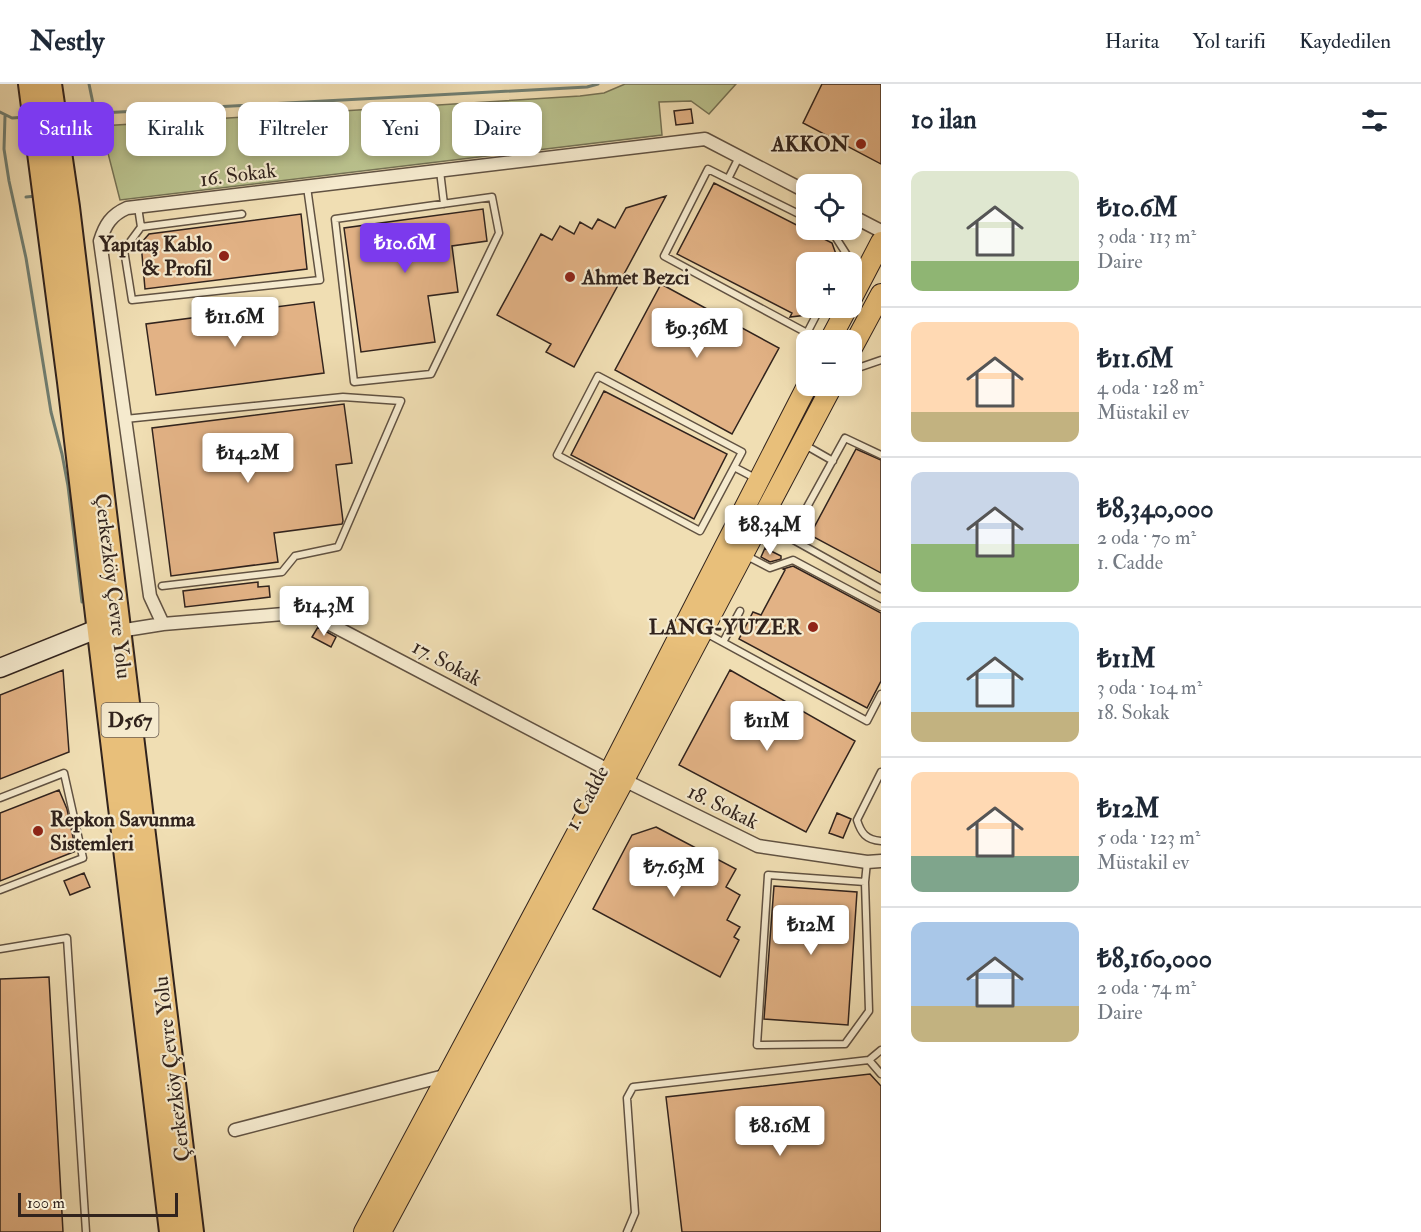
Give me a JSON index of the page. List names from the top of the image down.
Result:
{
  "streets": {
    "highway": ["Çerkezköy Çevre Yolu", "D567"],
    "main road": ["1. Cadde"],
    "street": ["16. Sokak", "17. Sokak", "18. Sokak"]
  },
  "crossings": [
    ["16. Sokak", "17. Sokak"],
    ["Çerkezköy Çevre Yolu", "17. Sokak"],
    ["Çerkezköy Çevre Yolu", "D567"],
    ["17. Sokak", "D567"],
    ["17. Sokak", "1. Cadde"],
    ["17. Sokak", "18. Sokak"],
    ["1. Cadde", "18. Sokak"]
  ],
  "places": [
    "AKKON",
    "Yapıtaş Kablo & Profil",
    "Ahmet Bezci",
    "LANG-YUZER",
    "Repkon Savunma Sistemleri"
  ],
  "scale_bar": "100 m",
  "page": {
    "header": "Nestly",
    "nav": ["Harita", "Yol tarifi", "Kaydedilen"],
    "heading": "10 ilan",
    "chip": [
      "Satılık",
      "Kiralık",
      "Filtreler",
      "Yeni",
      "Daire"
    ],
    "list": [
      {
        "name": "₺10.6M",
        "note": "3 oda · 113 m² · Daire"
      },
      {
        "name": "₺11.6M",
        "note": "4 oda · 128 m² · Müstakil ev"
      },
      {
        "name": "₺8,340,000",
        "note": "2 oda · 70 m² · 1. Cadde"
      },
      {
        "name": "₺11M",
        "note": "3 oda · 104 m² · 18. Sokak"
      },
      {
        "name": "₺12M",
        "note": "5 oda · 123 m² · Müstakil ev"
      },
      {
        "name": "₺8,160,000",
        "note": "2 oda · 74 m² · Daire"
      }
    ],
    "map_buttons": ["+", "−"],
    "price": [
      "₺10.6M",
      "₺11.6M",
      "₺9.36M",
      "₺14.2M",
      "₺8.34M",
      "₺14.3M",
      "₺11M",
      "₺7.63M",
      "₺12M",
      "₺8.16M"
    ],
    "scale": "100 m"
  }
}
